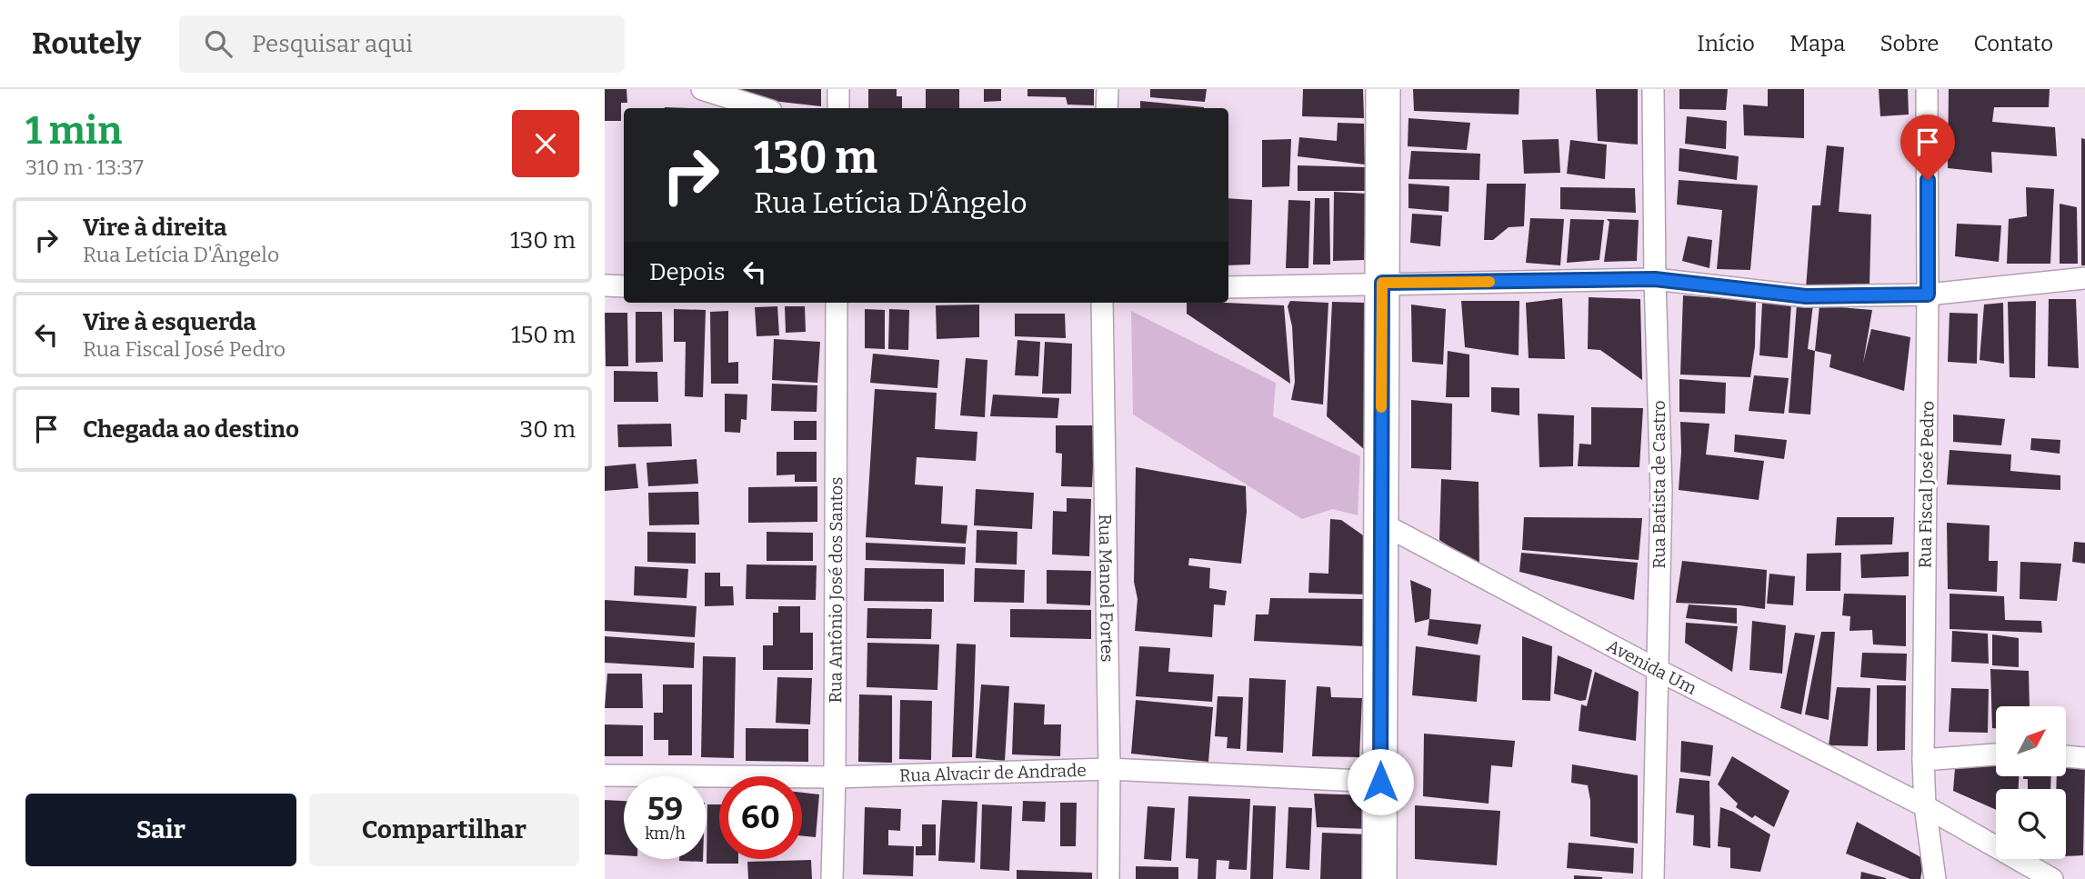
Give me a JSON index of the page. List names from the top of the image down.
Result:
{
  "streets": {
    "street": [
      "Rua Batista de Castro",
      "Rua Fiscal José Pedro",
      "Rua Antônio José dos Santos",
      "Rua Manoel Fortes",
      "Avenida Um",
      "Rua Alvacir de Andrade"
    ]
  },
  "crossings": [
    ["Rua Batista de Castro", "Avenida Um"],
    ["Rua Fiscal José Pedro", "Avenida Um"],
    ["Rua Antônio José dos Santos", "Rua Alvacir de Andrade"],
    ["Rua Manoel Fortes", "Rua Alvacir de Andrade"]
  ],
  "north": "top right",
  "page": {
    "header": "Routely",
    "search": "Pesquisar aqui",
    "nav": [
      "Início",
      "Mapa",
      "Sobre",
      "Contato"
    ],
    "heading": ["1 min", "310 m · 13:37"],
    "turn": ["130 m", "Rua Letícia D'Ângelo"],
    "list": [
      {
        "name": "Vire à direita",
        "note": "Rua Letícia D'Ângelo",
        "value": "130 m"
      },
      {
        "name": "Vire à esquerda",
        "note": "Rua Fiscal José Pedro",
        "value": "150 m"
      },
      {
        "name": "Chegada ao destino",
        "value": "30 m"
      }
    ],
    "then": "Depois",
    "speed": "59 km/h",
    "limit": "60",
    "buttons": ["Sair", "Compartilhar"]
  }
}
